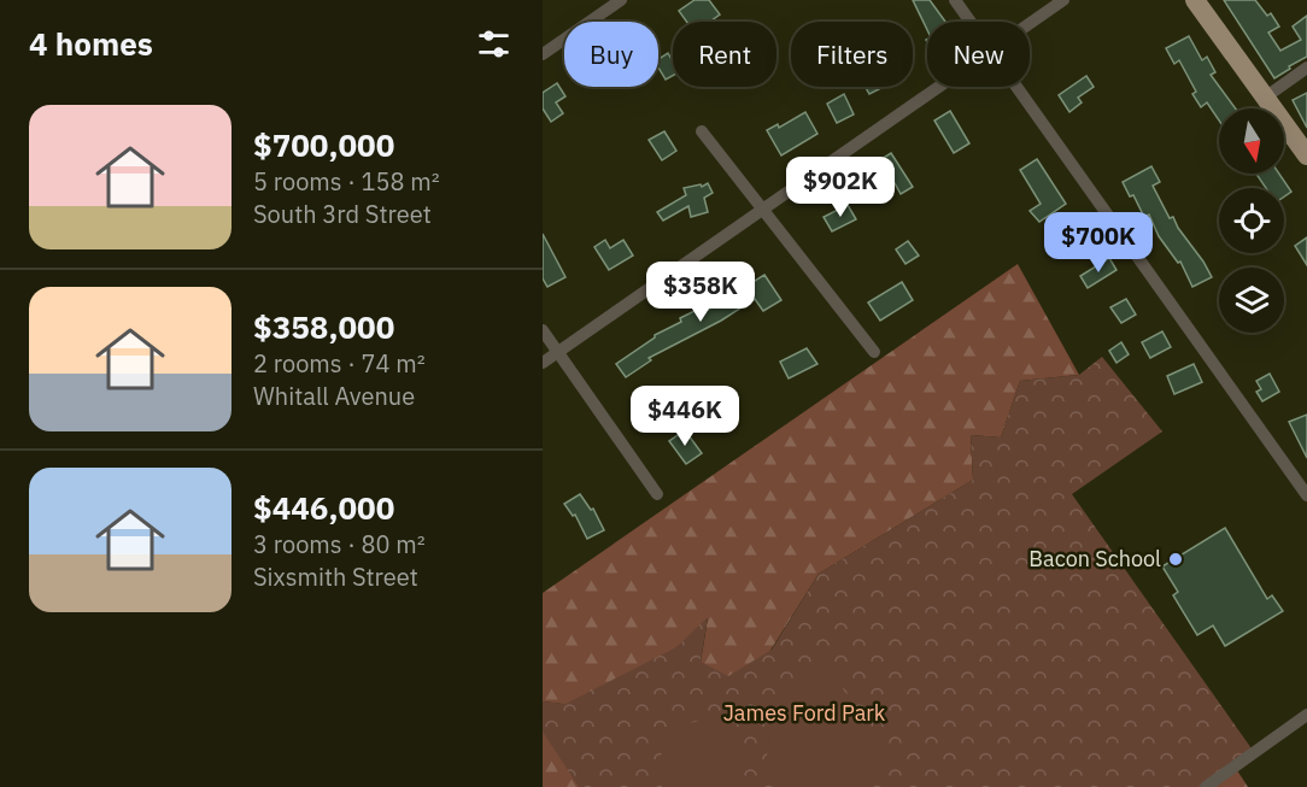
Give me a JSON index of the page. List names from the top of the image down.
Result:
{
  "parks": ["James Ford Park"],
  "places": ["Bacon School"],
  "north": "bottom",
  "page": {
    "heading": "4 homes",
    "chip": [
      "Buy",
      "Rent",
      "Filters",
      "New"
    ],
    "list": [
      {
        "name": "$700,000",
        "note": "5 rooms · 158 m² · South 3rd Street"
      },
      {
        "name": "$358,000",
        "note": "2 rooms · 74 m² · Whitall Avenue"
      },
      {
        "name": "$446,000",
        "note": "3 rooms · 80 m² · Sixsmith Street"
      }
    ],
    "price": [
      "$902K",
      "$700K",
      "$358K",
      "$446K"
    ]
  }
}
